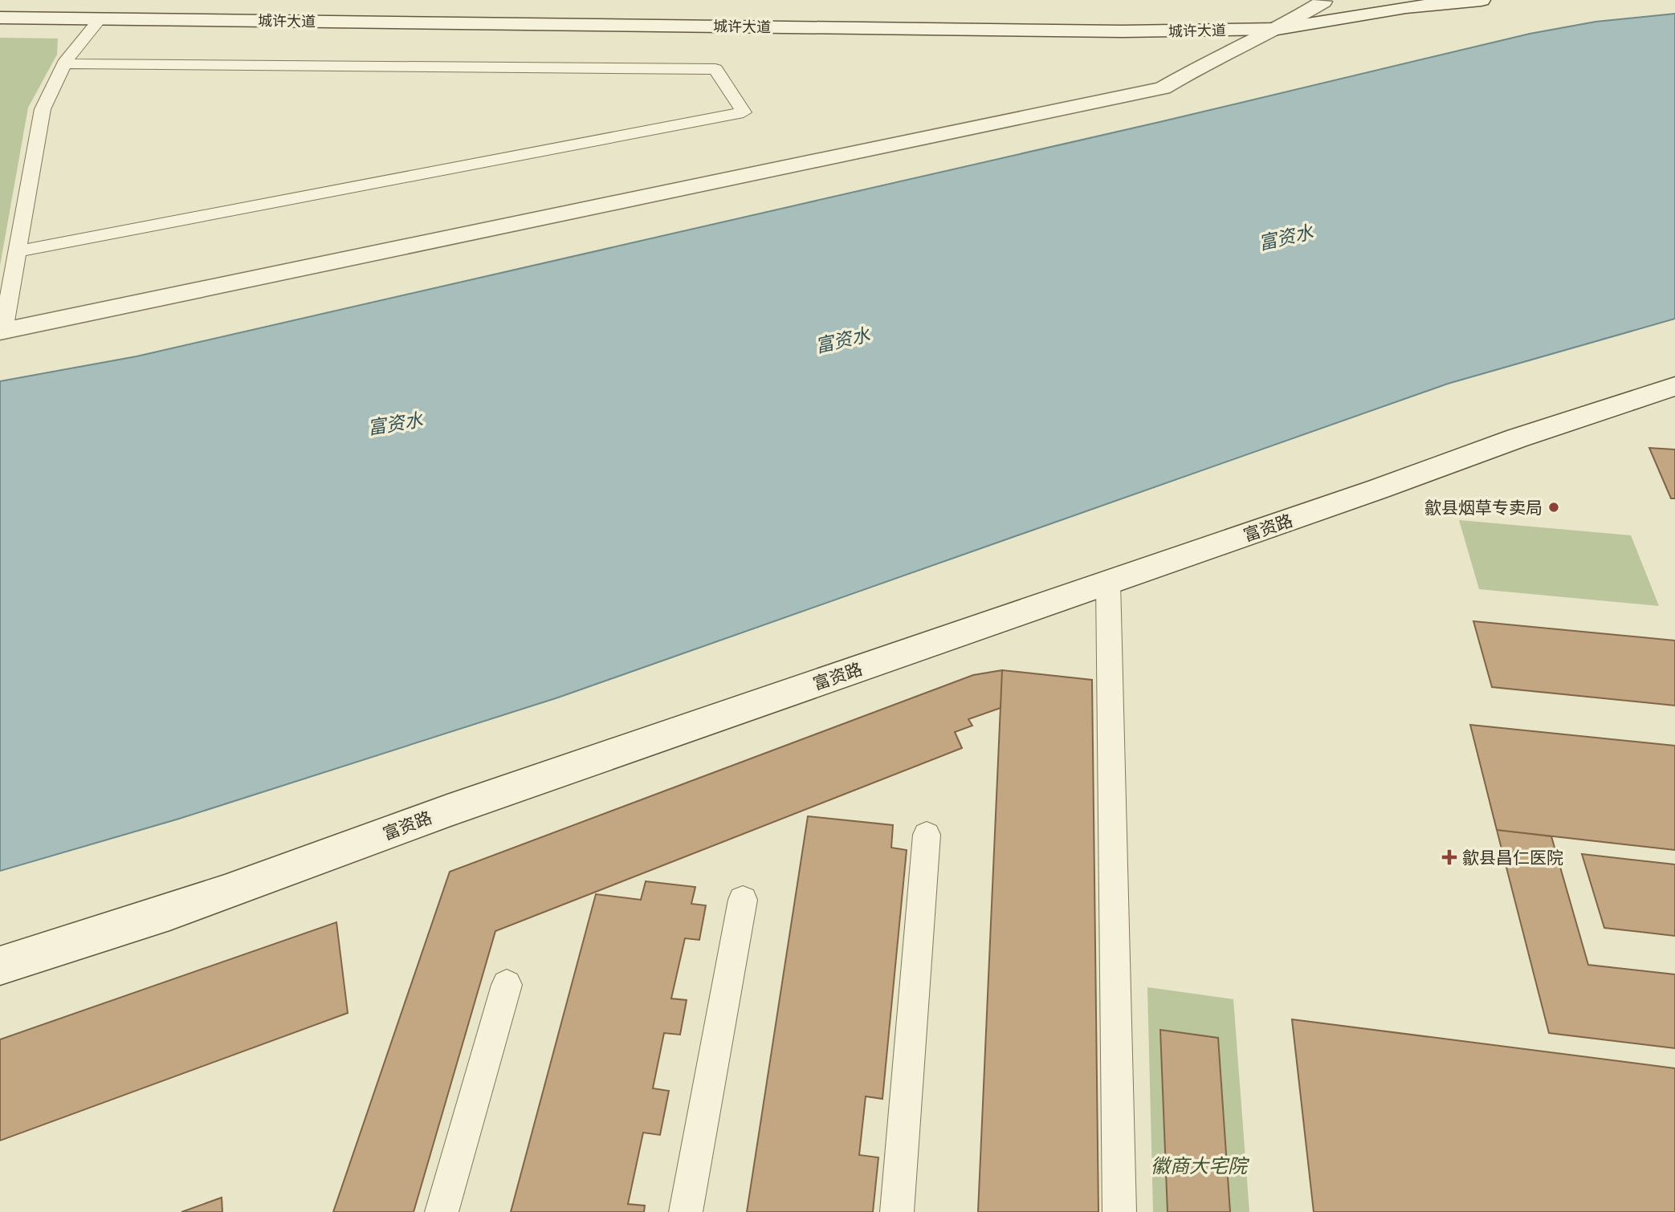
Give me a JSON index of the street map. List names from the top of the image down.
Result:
{
  "streets": {
    "main road": ["城许大道", "富资路"]
  },
  "water": ["富资水"],
  "parks": ["徽商大宅院"],
  "places": {
    "other": ["歙县烟草专卖局"],
    "health": ["歙县昌仁医院"]
  }
}
